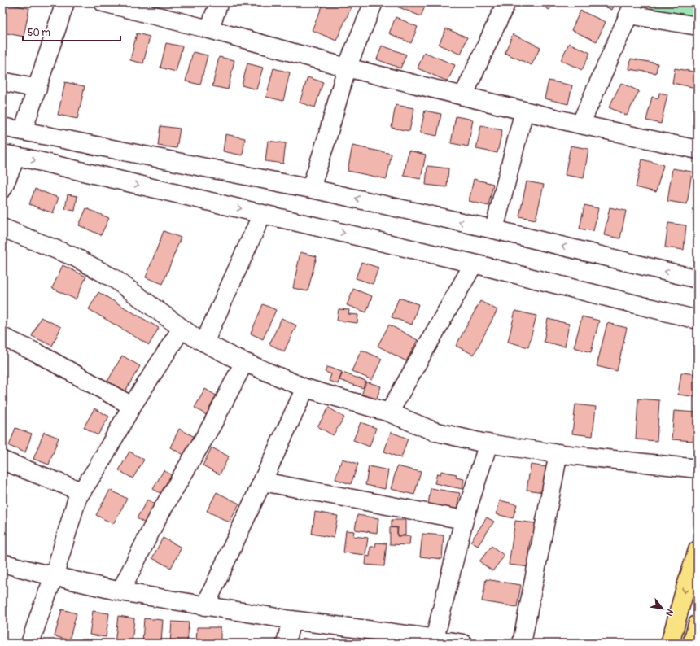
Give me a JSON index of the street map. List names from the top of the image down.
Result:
{
  "scale_bar": "50 m",
  "north": "bottom right"
}
